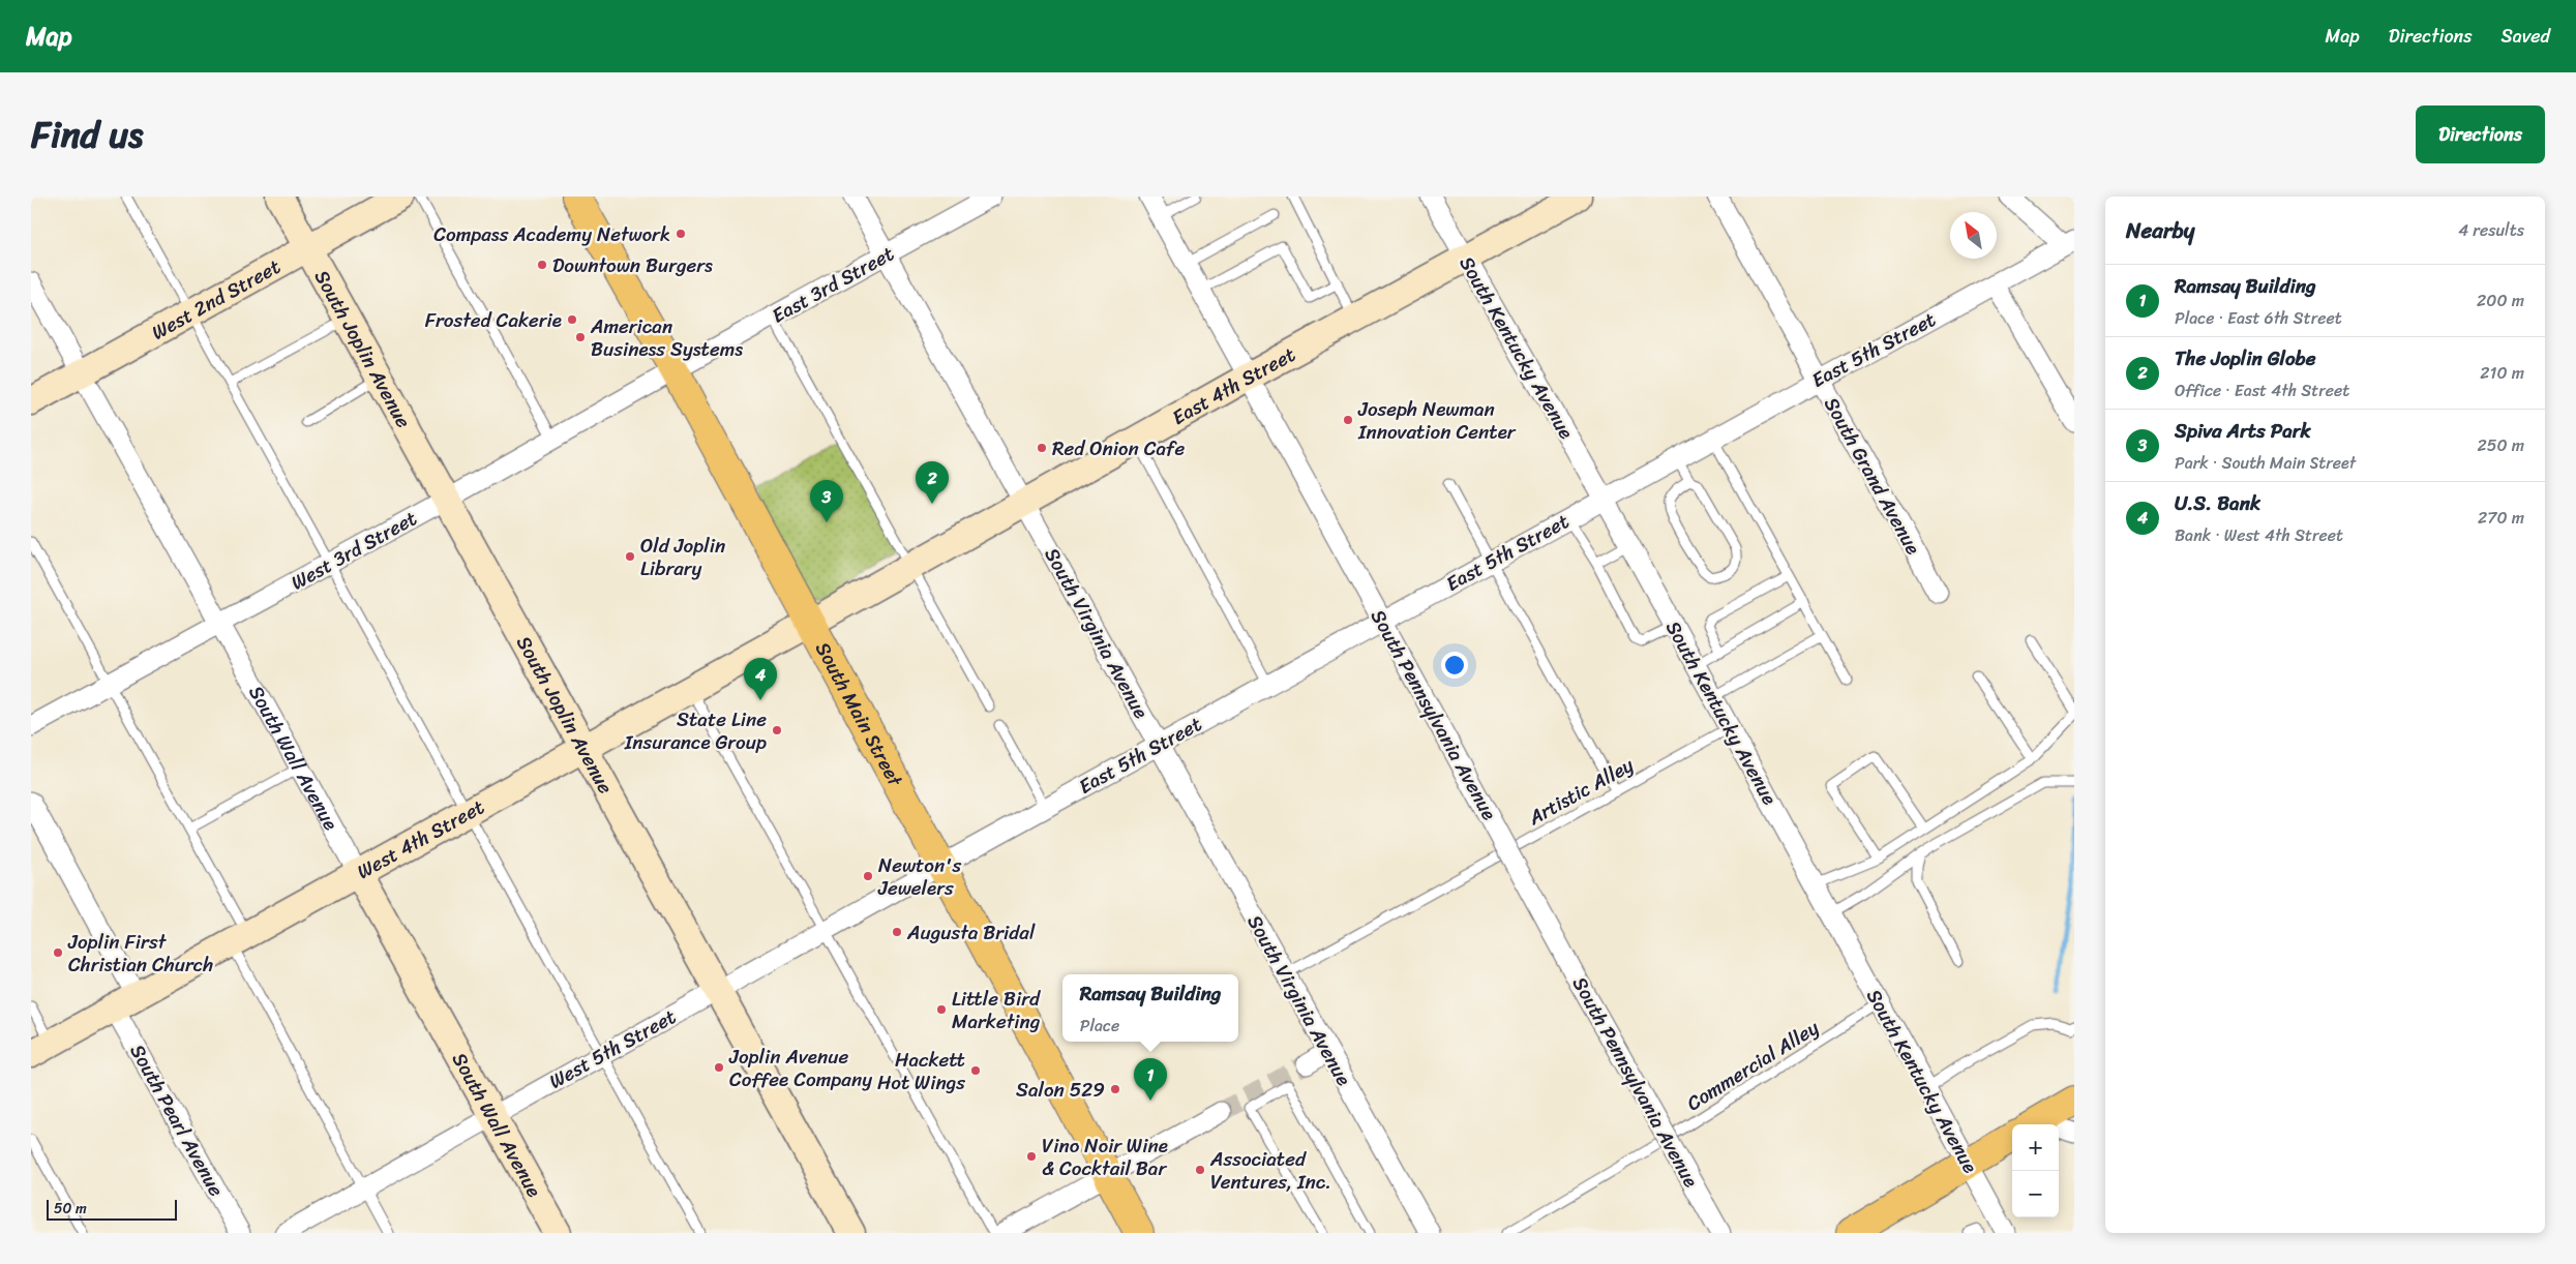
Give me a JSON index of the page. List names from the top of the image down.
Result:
{
  "streets": {
    "main road": ["South Main Street"],
    "street": [
      "East 3rd Street",
      "West 2nd Street",
      "South Kentucky Avenue",
      "South Joplin Avenue",
      "East 5th Street",
      "East 4th Street",
      "South Grand Avenue",
      "West 3rd Street",
      "South Virginia Avenue",
      "South Pennsylvania Avenue",
      "South Wall Avenue",
      "West 4th Street",
      "West 5th Street",
      "South Pearl Avenue"
    ],
    "lane": ["Artistic Alley", "Commercial Alley"]
  },
  "crossings": [
    ["East 3rd Street", "West 3rd Street"],
    ["East 3rd Street", "South Virginia Avenue"],
    ["East 3rd Street", "South Main Street"],
    ["West 2nd Street", "South Joplin Avenue"],
    ["West 2nd Street", "South Wall Avenue"],
    ["South Kentucky Avenue", "East 5th Street"],
    ["South Kentucky Avenue", "East 4th Street"],
    ["South Kentucky Avenue", "Artistic Alley"],
    ["South Kentucky Avenue", "Commercial Alley"],
    ["South Joplin Avenue", "West 3rd Street"],
    ["South Joplin Avenue", "West 4th Street"],
    ["South Joplin Avenue", "West 5th Street"],
    ["East 5th Street", "South Grand Avenue"],
    ["East 5th Street", "South Virginia Avenue"],
    ["East 5th Street", "South Main Street"],
    ["East 5th Street", "South Pennsylvania Avenue"],
    ["East 5th Street", "West 5th Street"],
    ["East 4th Street", "South Virginia Avenue"],
    ["East 4th Street", "South Main Street"],
    ["East 4th Street", "South Pennsylvania Avenue"],
    ["East 4th Street", "West 4th Street"],
    ["West 3rd Street", "South Main Street"],
    ["West 3rd Street", "South Wall Avenue"],
    ["South Virginia Avenue", "Artistic Alley"],
    ["South Main Street", "West 4th Street"],
    ["South Main Street", "West 5th Street"],
    ["South Wall Avenue", "West 4th Street"],
    ["South Wall Avenue", "West 5th Street"],
    ["West 4th Street", "South Pearl Avenue"]
  ],
  "places": [
    "Compass Academy Network",
    "Downtown Burgers",
    "Frosted Cakerie",
    "American Business Systems",
    "Joseph Newman Innovation Center",
    "Red Onion Cafe",
    "Old Joplin Library",
    "State Line Insurance Group",
    "Newton's Jewelers",
    "Augusta Bridal",
    "Joplin First Christian Church",
    "Little Bird Marketing",
    "Joplin Avenue Coffee Company",
    "Hackett Hot Wings",
    "Salon 529",
    "Vino Noir Wine & Cocktail Bar",
    "Associated Ventures, Inc."
  ],
  "scale_bar": "50 m",
  "north": "top left",
  "page": {
    "header": "Map",
    "nav": ["Map", "Directions", "Saved"],
    "title": "Find us",
    "buttons": "Directions",
    "heading": ["Nearby", "4 results"],
    "list": [
      {
        "mark": "1",
        "name": "Ramsay Building",
        "note": "Place · East 6th Street",
        "value": "200 m"
      },
      {
        "mark": "2",
        "name": "The Joplin Globe",
        "note": "Office · East 4th Street",
        "value": "210 m"
      },
      {
        "mark": "3",
        "name": "Spiva Arts Park",
        "note": "Park · South Main Street",
        "value": "250 m"
      },
      {
        "mark": "4",
        "name": "U.S. Bank",
        "note": "Bank · West 4th Street",
        "value": "270 m"
      }
    ],
    "pins": [
      "2",
      "3",
      "4",
      "1"
    ],
    "popup": ["Ramsay Building", "Place"],
    "map_buttons": ["+", "−"],
    "scale": "50 m"
  }
}
